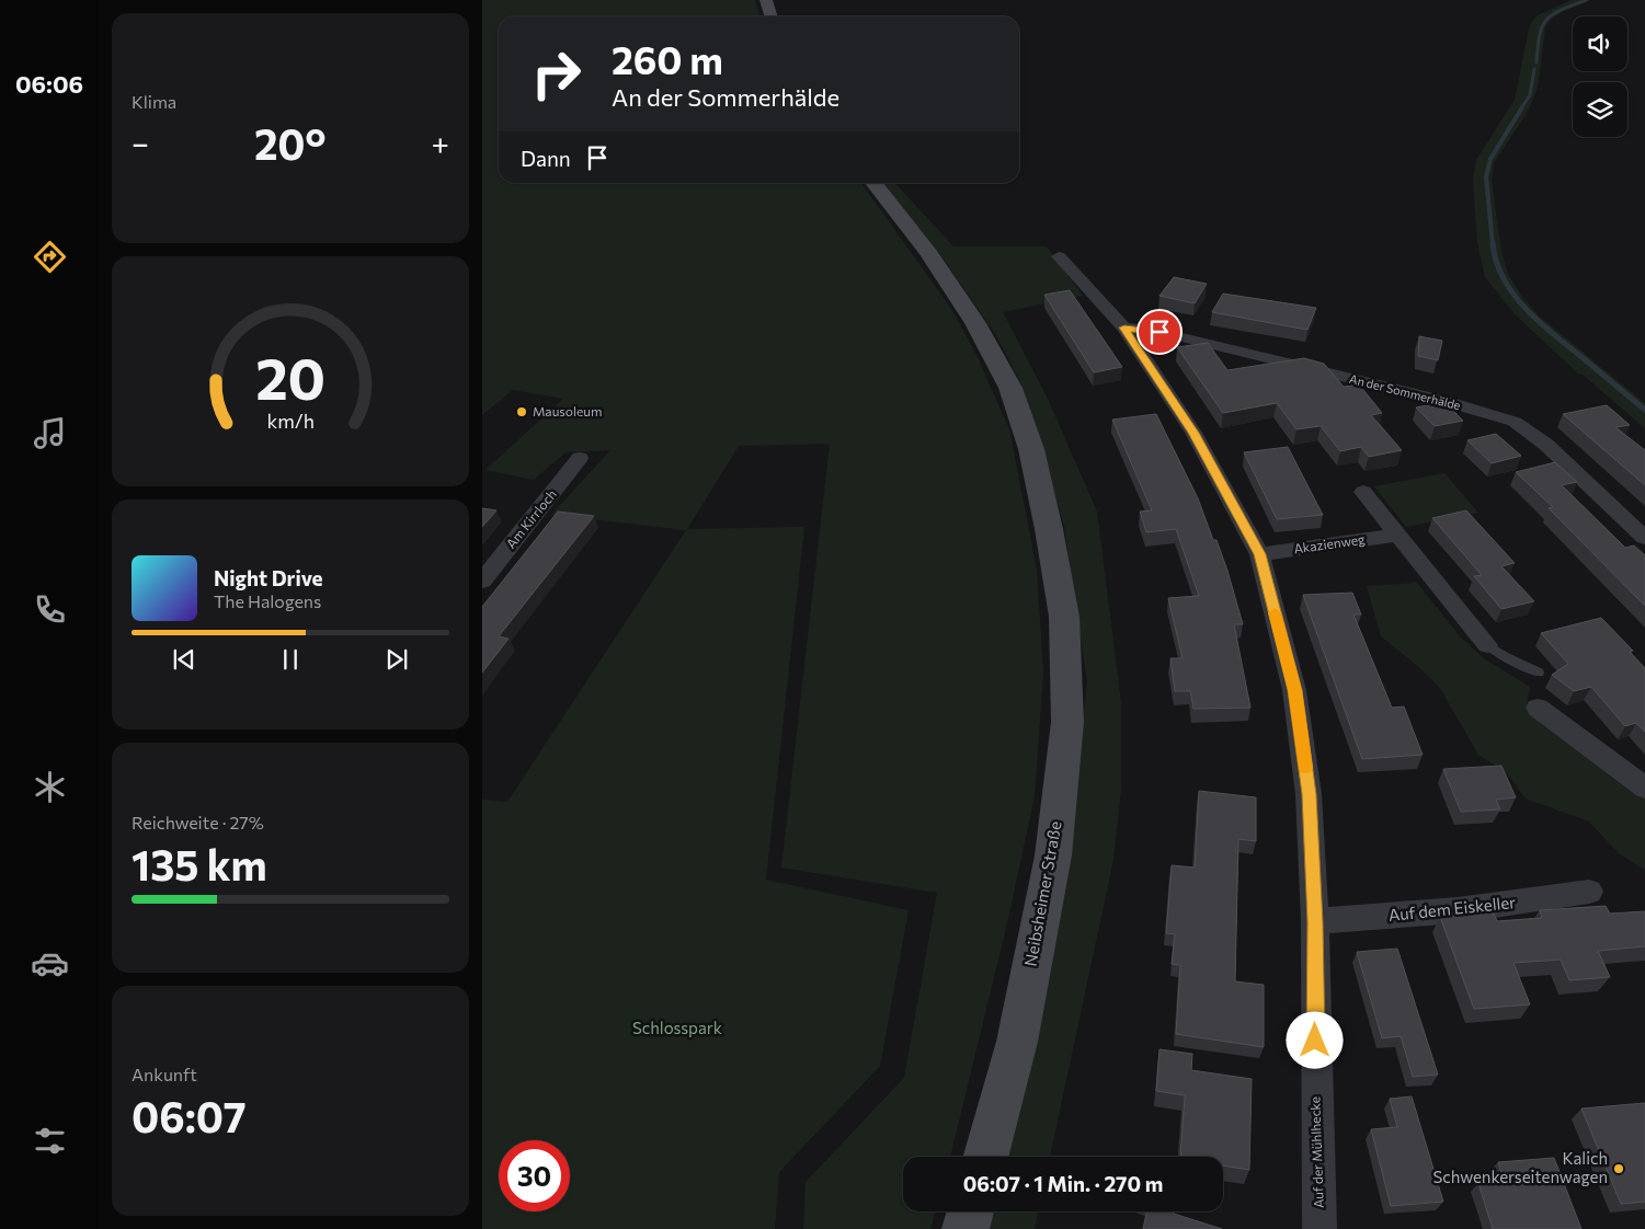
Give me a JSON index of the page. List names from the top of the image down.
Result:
{
  "streets": {
    "street": [
      "An der Sommerhälde",
      "Am Kirrloch",
      "Akazienweg",
      "Neibsheimer Straße",
      "Auf dem Eiskeller",
      "Auf der Mühlhecke"
    ]
  },
  "crossings": [
    ["An der Sommerhälde", "Auf der Mühlhecke"],
    ["Akazienweg", "Auf der Mühlhecke"],
    ["Auf dem Eiskeller", "Auf der Mühlhecke"]
  ],
  "parks": ["Schlosspark"],
  "places": ["Mausoleum", "Kalich Schwenkerseitenwagen"],
  "page": {
    "tabs": "06:06",
    "tile": [
      "Klima",
      ["Reichweite · 27%", "135 km"],
      ["Ankunft", "06:07"]
    ],
    "turn": ["260 m", "An der Sommerhälde"],
    "heat": ["−", "20°", "+"],
    "then": "Dann",
    "song": ["Night Drive", "The Halogens"],
    "limit": "30",
    "trip": "06:07 · 1 Min. · 270 m",
    "gauge": ["20", "km/h"]
  }
}
